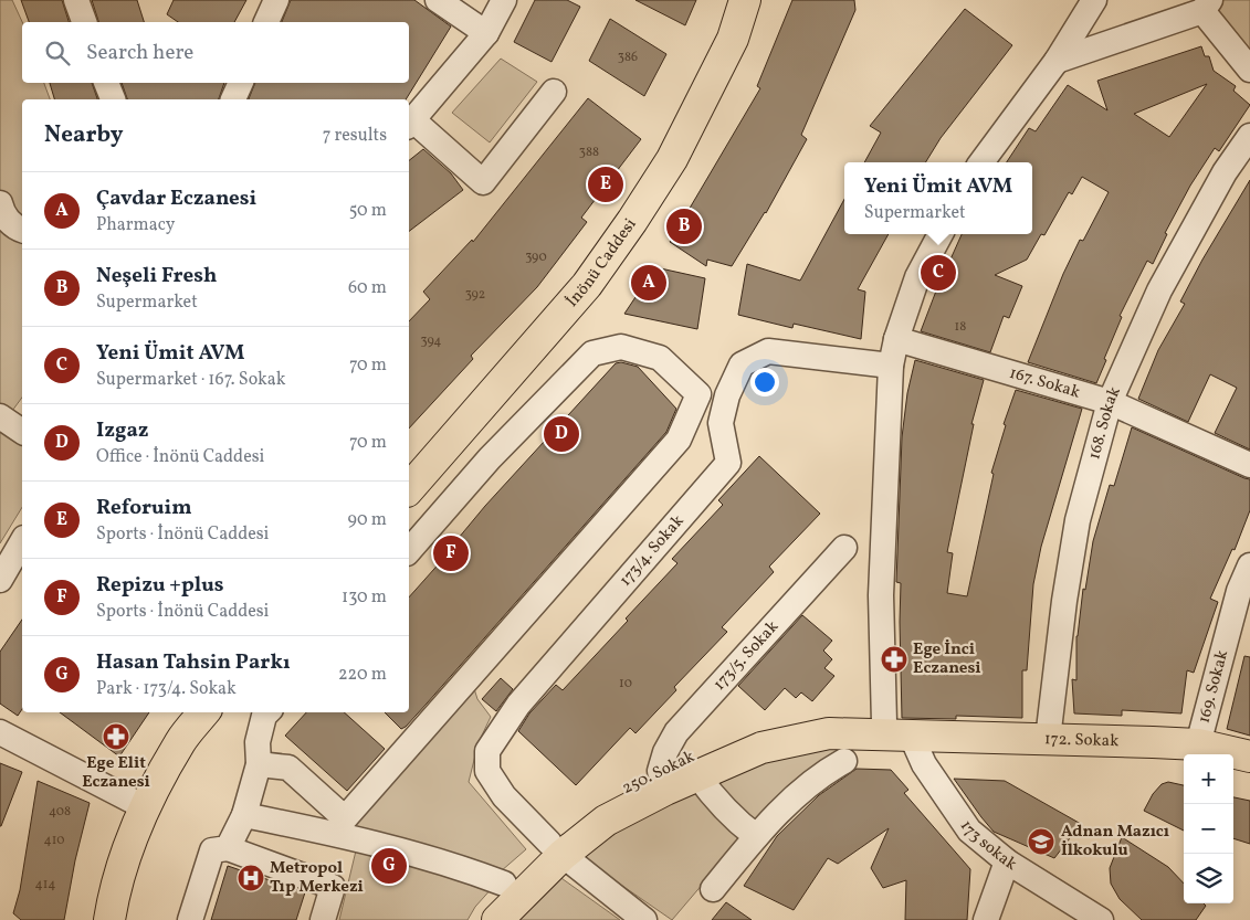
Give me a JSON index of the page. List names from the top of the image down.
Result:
{
  "streets": {
    "main road": ["İnönü Caddesi", "172. Sokak", "250. Sokak"],
    "street": [
      "167. Sokak",
      "168. Sokak",
      "173/4. Sokak",
      "173/5. Sokak",
      "169. Sokak",
      "173 sokak"
    ]
  },
  "crossings": [
    ["167. Sokak", "168. Sokak"],
    ["168. Sokak", "172. Sokak"],
    ["173/4. Sokak", "250. Sokak"],
    ["173/5. Sokak", "250. Sokak"],
    ["169. Sokak", "172. Sokak"],
    ["172. Sokak", "250. Sokak"],
    ["172. Sokak", "173 sokak"],
    ["250. Sokak", "173 sokak"]
  ],
  "places": {
    "pharmacy": ["Ege İnci Eczanesi", "Ege Elit Eczanesi"],
    "school or university": ["Adnan Mazıcı İlkokulu"],
    "hospital": ["Metropol Tıp Merkezi"]
  },
  "house_numbers": [
    "386",
    "388",
    "390",
    "392",
    "18",
    "394",
    "10",
    "408",
    "410",
    "414"
  ],
  "page": {
    "search": "Search here",
    "heading": ["Nearby", "7 results"],
    "popup": ["Yeni Ümit AVM", "Supermarket"],
    "pins": [
      "E",
      "B",
      "C",
      "A",
      "D",
      "F",
      "G"
    ],
    "list": [
      {
        "mark": "A",
        "name": "Çavdar Eczanesi",
        "note": "Pharmacy",
        "value": "50 m"
      },
      {
        "mark": "B",
        "name": "Neşeli Fresh",
        "note": "Supermarket",
        "value": "60 m"
      },
      {
        "mark": "C",
        "name": "Yeni Ümit AVM",
        "note": "Supermarket · 167. Sokak",
        "value": "70 m"
      },
      {
        "mark": "D",
        "name": "Izgaz",
        "note": "Office · İnönü Caddesi",
        "value": "70 m"
      },
      {
        "mark": "E",
        "name": "Reforuim",
        "note": "Sports · İnönü Caddesi",
        "value": "90 m"
      },
      {
        "mark": "F",
        "name": "Repizu +plus",
        "note": "Sports · İnönü Caddesi",
        "value": "130 m"
      },
      {
        "mark": "G",
        "name": "Hasan Tahsin Parkı",
        "note": "Park · 173/4. Sokak",
        "value": "220 m"
      }
    ],
    "map_buttons": ["+", "−"]
  }
}
